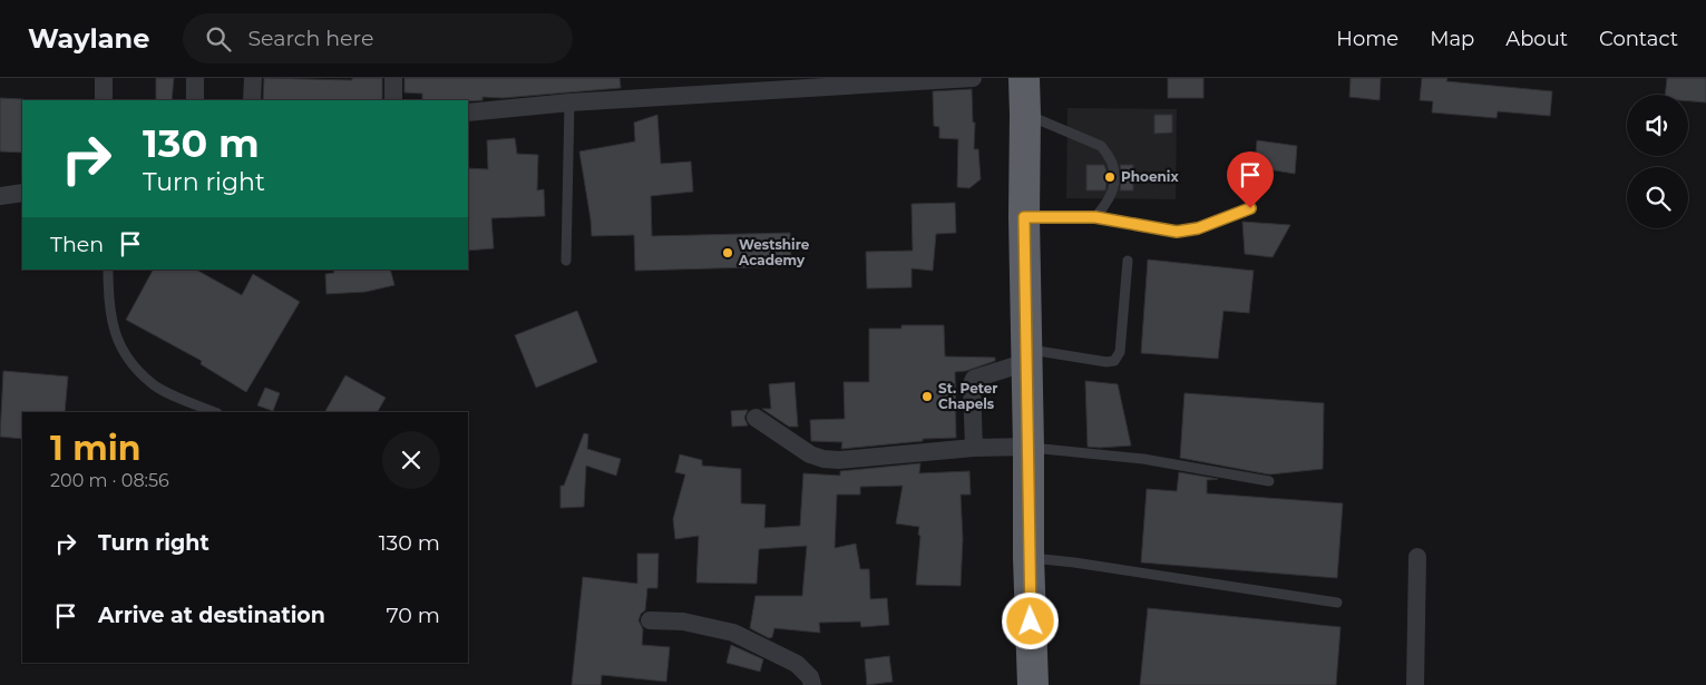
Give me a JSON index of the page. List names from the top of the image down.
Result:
{
  "places": ["Phoenix", "Westshire Academy", "St. Peter Chapels"],
  "page": {
    "header": "Waylane",
    "search": "Search here",
    "nav": [
      "Home",
      "Map",
      "About",
      "Contact"
    ],
    "turn": ["130 m", "Turn right"],
    "then": "Then",
    "heading": ["1 min", "200 m · 08:56"],
    "list": [
      {
        "name": "Turn right",
        "value": "130 m"
      },
      {
        "name": "Arrive at destination",
        "value": "70 m"
      }
    ]
  }
}
